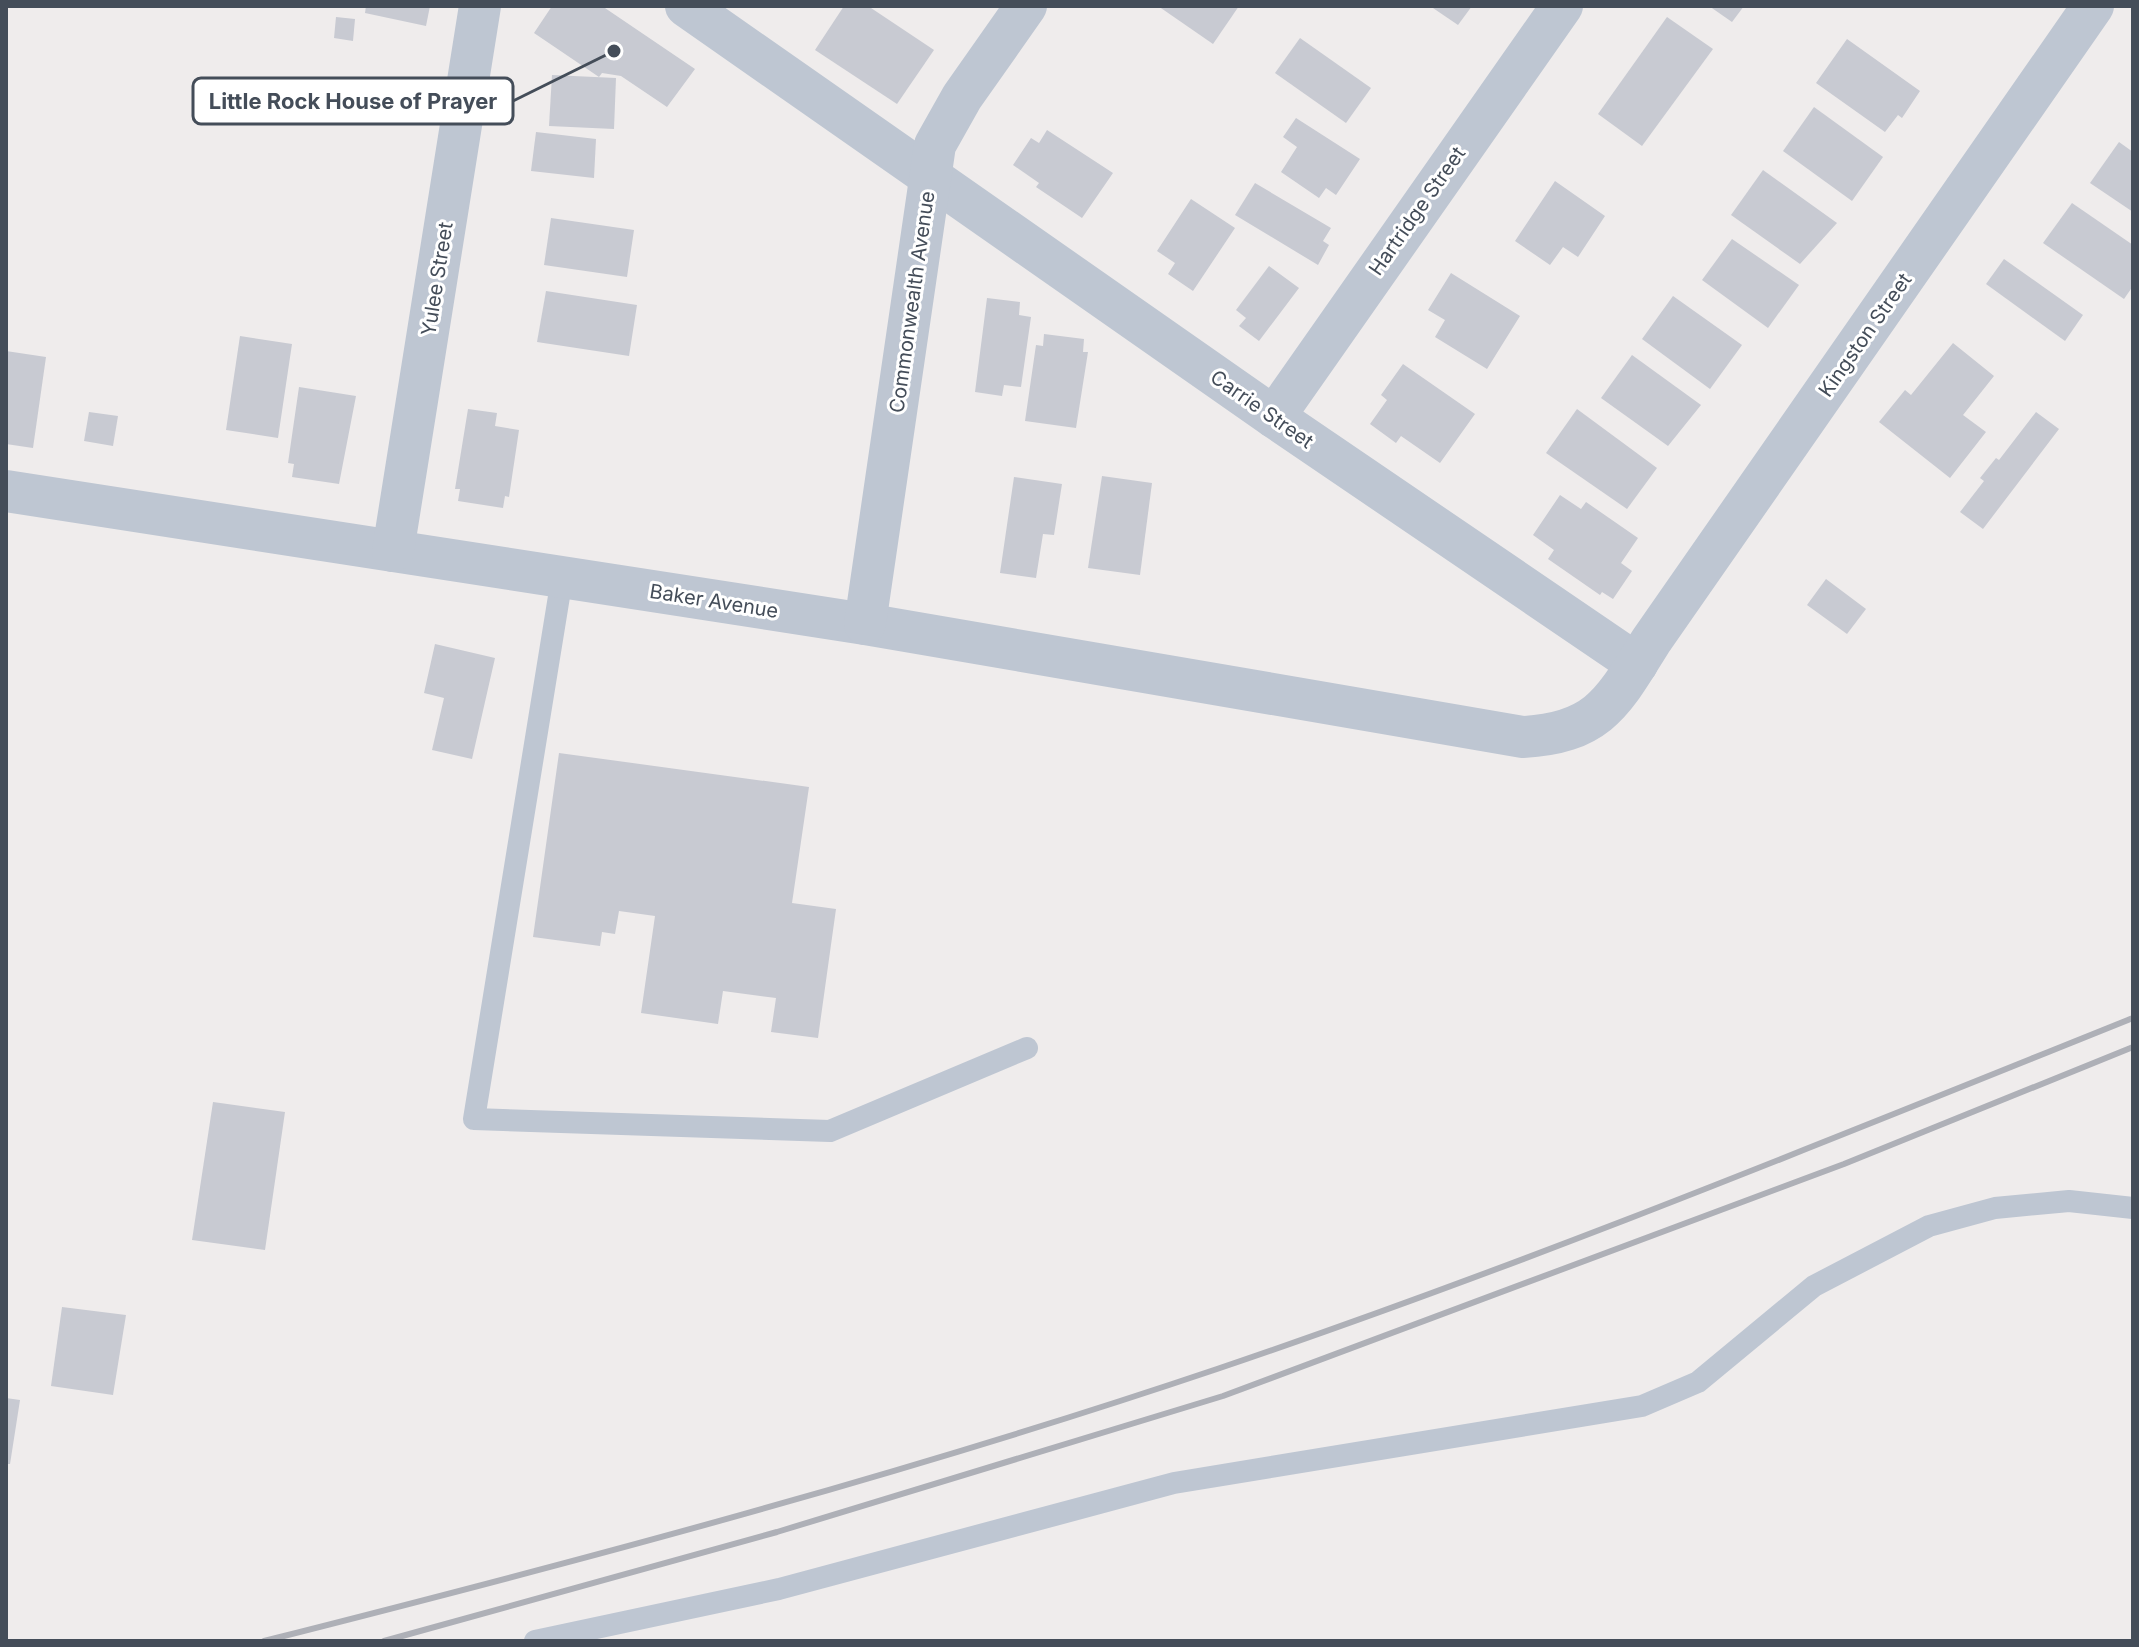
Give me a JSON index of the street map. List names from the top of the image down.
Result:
{
  "streets": {
    "street": [
      "Hartridge Street",
      "Yulee Street",
      "Commonwealth Avenue",
      "Kingston Street",
      "Carrie Street",
      "Baker Avenue"
    ]
  },
  "crossings": [
    ["Hartridge Street", "Carrie Street"],
    ["Yulee Street", "Baker Avenue"],
    ["Commonwealth Avenue", "Carrie Street"],
    ["Commonwealth Avenue", "Baker Avenue"],
    ["Kingston Street", "Carrie Street"],
    ["Kingston Street", "Baker Avenue"],
    ["Carrie Street", "Baker Avenue"]
  ],
  "places": ["Little Rock House of Prayer"]
}
